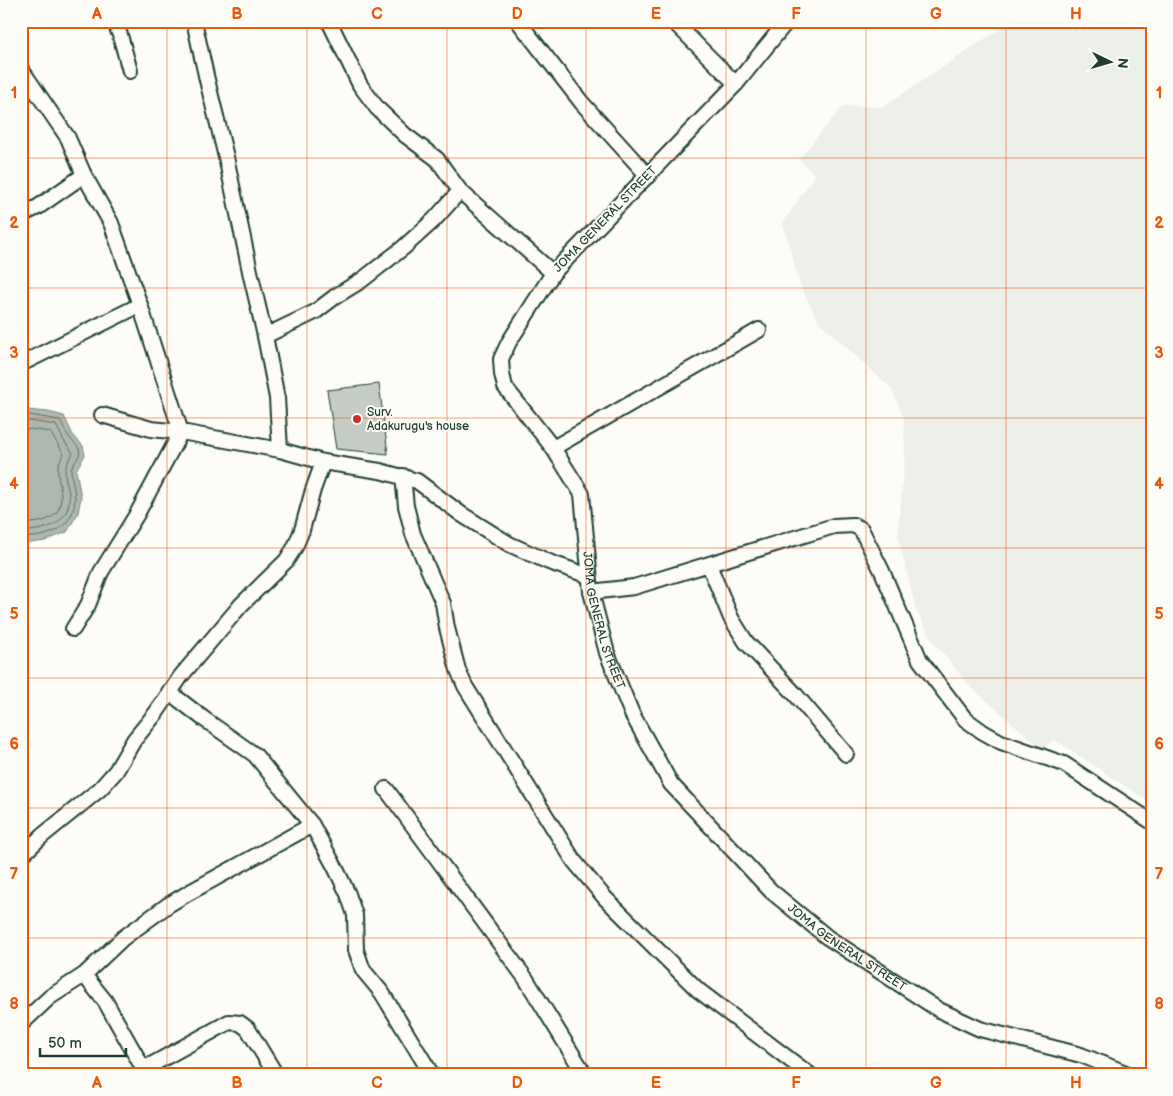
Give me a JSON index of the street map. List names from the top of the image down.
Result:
{
  "streets": {
    "street": ["JOMA GENERAL STREET"]
  },
  "places": ["Surv. Adakurugu's house"],
  "scale_bar": "50 m",
  "north": "right",
  "grid": {
    "columns": [
      "A",
      "B",
      "C",
      "D",
      "E",
      "F",
      "G",
      "H"
    ],
    "rows": [
      "1",
      "2",
      "3",
      "4",
      "5",
      "6",
      "7",
      "8"
    ]
  }
}
